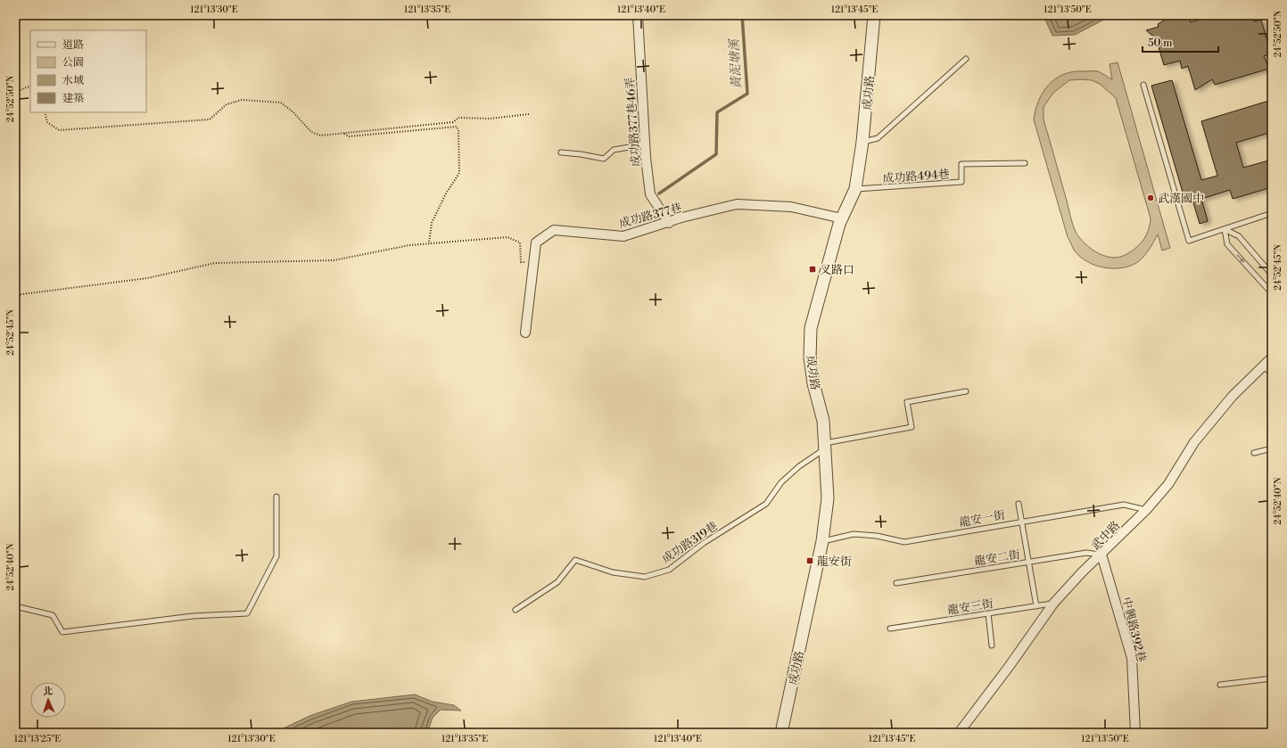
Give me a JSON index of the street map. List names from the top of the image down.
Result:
{
  "streets": {
    "street": [
      "成功路",
      "成功路377巷46弄",
      "成功路377巷",
      "武中路",
      "中興路392巷"
    ],
    "lane": [
      "成功路494巷",
      "龍安一街",
      "成功路319巷",
      "龍安二街",
      "龍安三街"
    ]
  },
  "crossings": [
    ["成功路", "成功路494巷"],
    ["成功路", "成功路377巷"],
    ["成功路", "龍安一街"],
    ["成功路", "成功路319巷"],
    ["成功路377巷46弄", "成功路377巷"],
    ["龍安一街", "武中路"],
    ["武中路", "龍安二街"],
    ["武中路", "龍安三街"],
    ["武中路", "中興路392巷"],
    ["龍安二街", "中興路392巷"]
  ],
  "water": ["黃泥塘溪"],
  "places": {
    "other": ["武漢國中"],
    "transit": ["叉路口", "龍安街"]
  },
  "legend": [
    "道路",
    "公園",
    "水域",
    "建築"
  ],
  "scale_bar": "50 m",
  "north": "top",
  "coordinates": [
    "121°13'30\"E",
    "121°13'35\"E",
    "121°13'40\"E",
    "121°13'45\"E",
    "121°13'50\"E",
    "24°52'50\"N",
    "24°52'45\"N",
    "24°52'40\"N",
    "121°13'25\"E"
  ]
}
